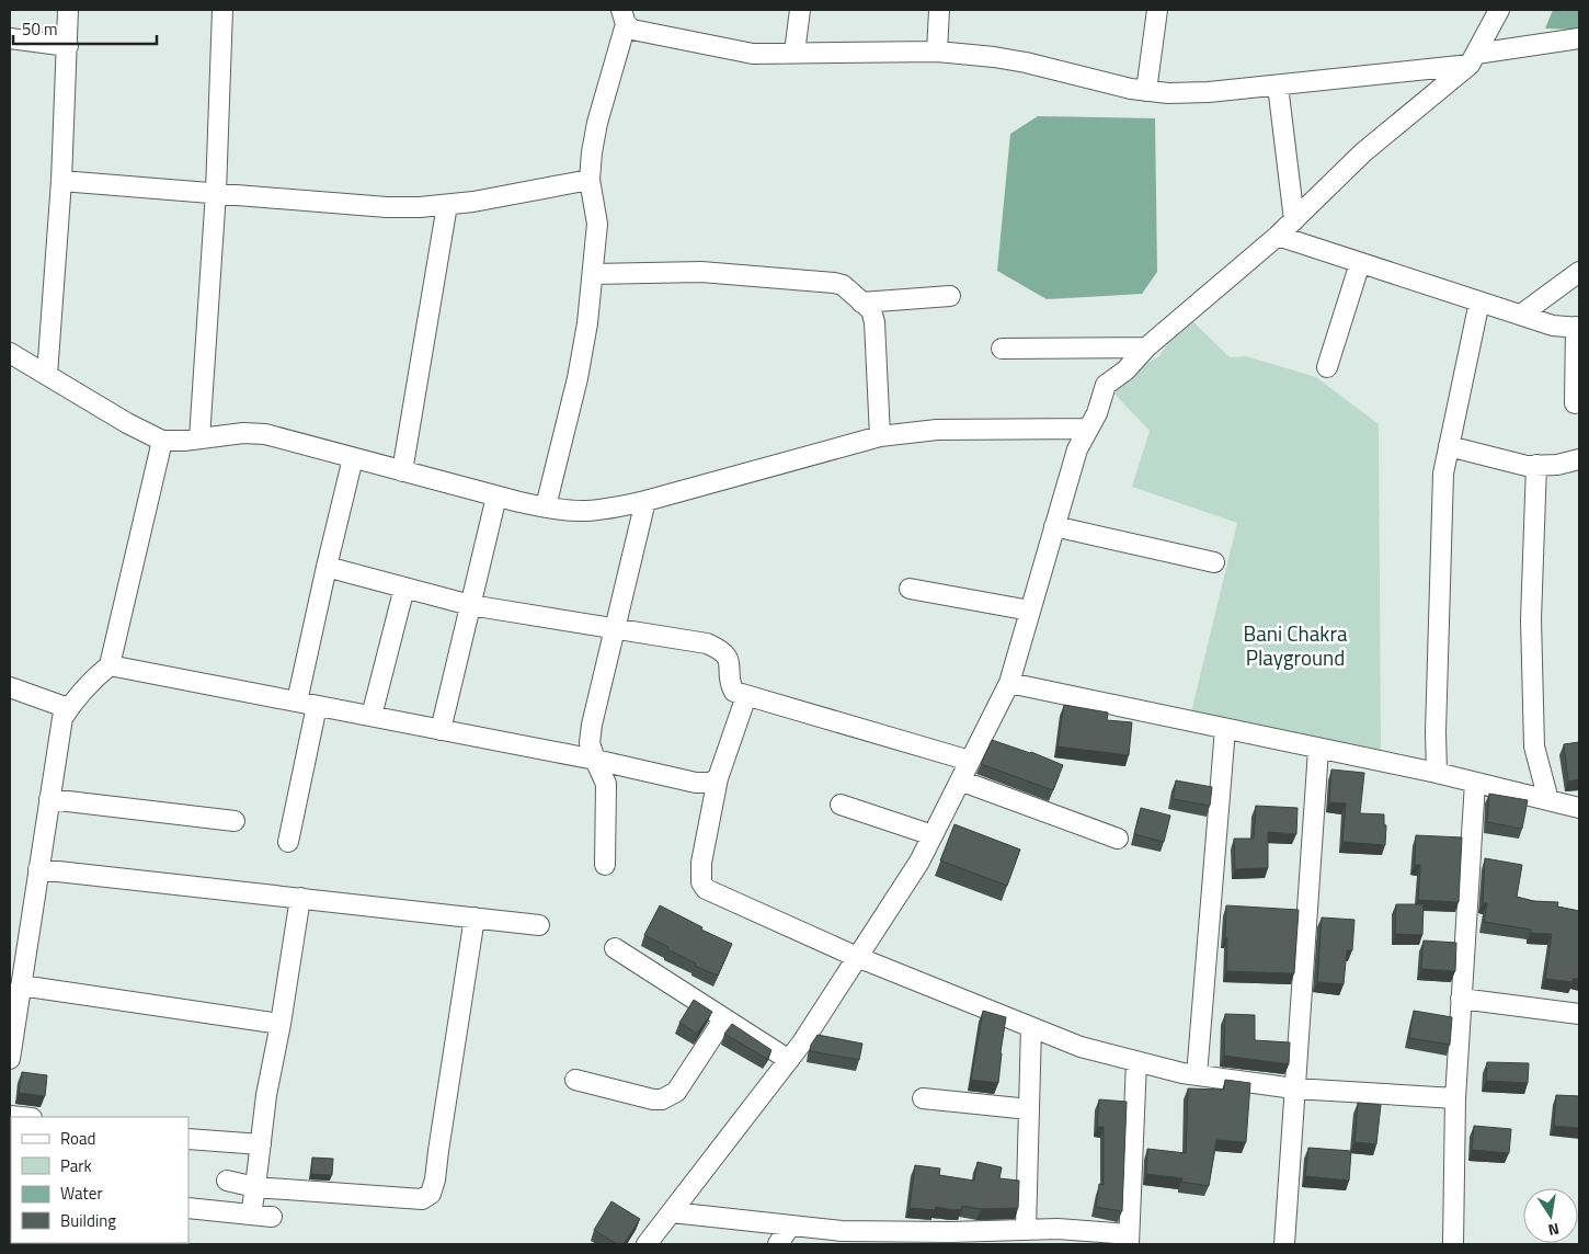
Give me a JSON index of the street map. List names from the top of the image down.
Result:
{
  "parks": ["Bani Chakra Playground"],
  "legend": [
    "Road",
    "Park",
    "Water",
    "Building"
  ],
  "scale_bar": "50 m",
  "north": "bottom"
}
